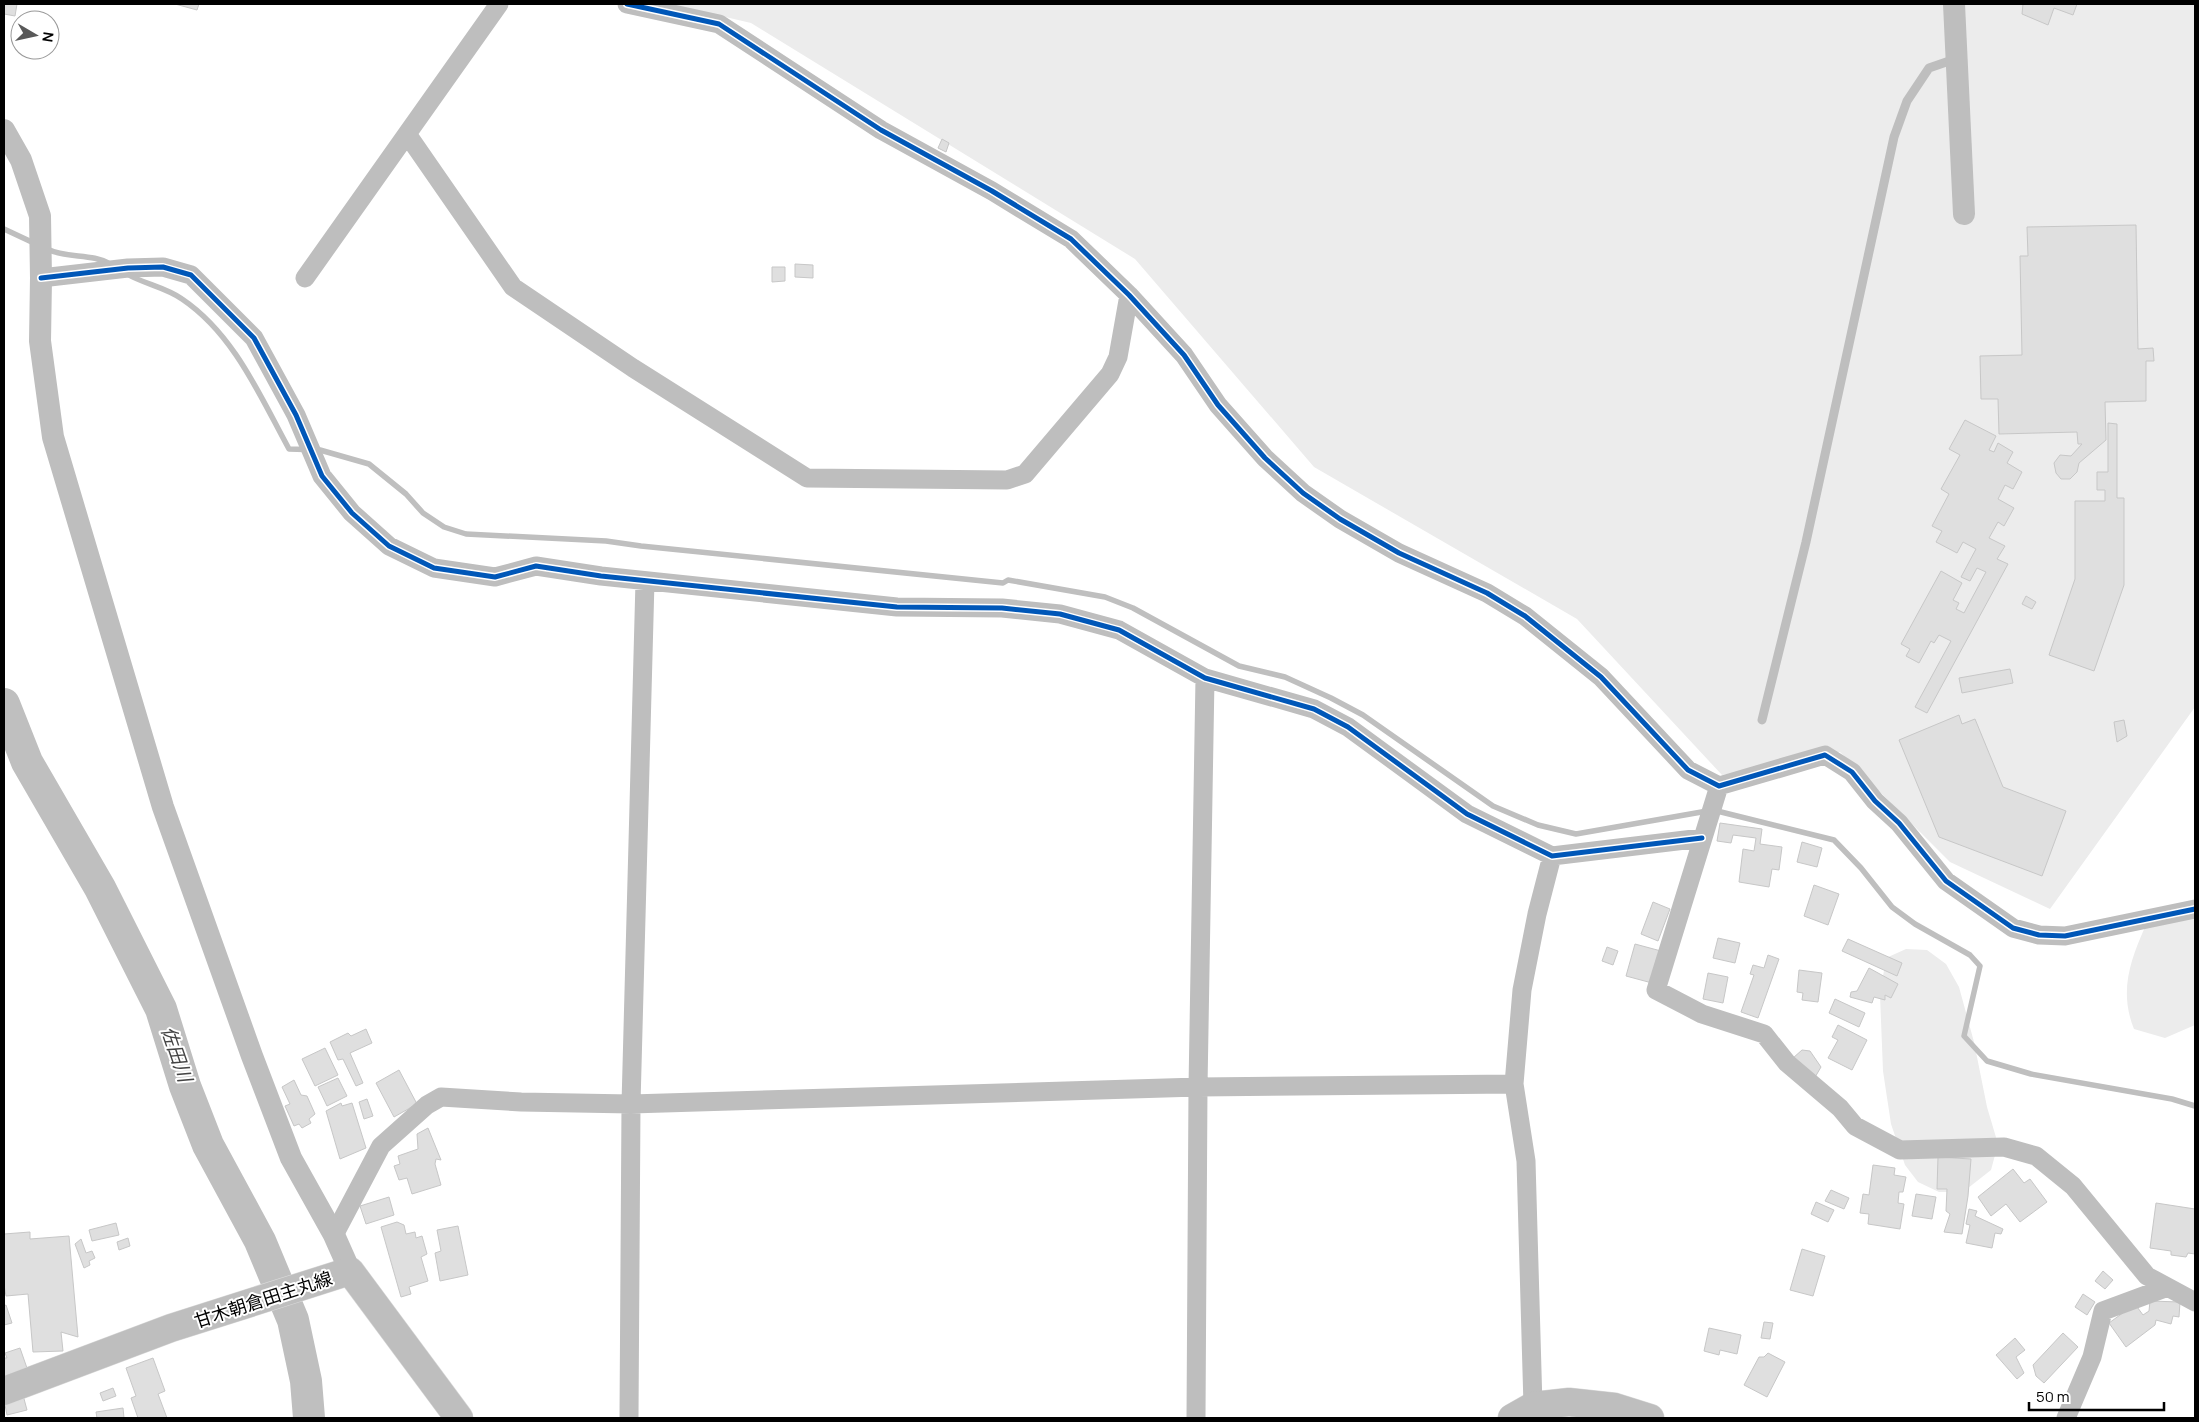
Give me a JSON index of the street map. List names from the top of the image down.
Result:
{
  "streets": {
    "main road": ["甘木朝倉田主丸線"]
  },
  "water": ["佐田川"],
  "scale_bar": "50 m",
  "north": "right"
}
